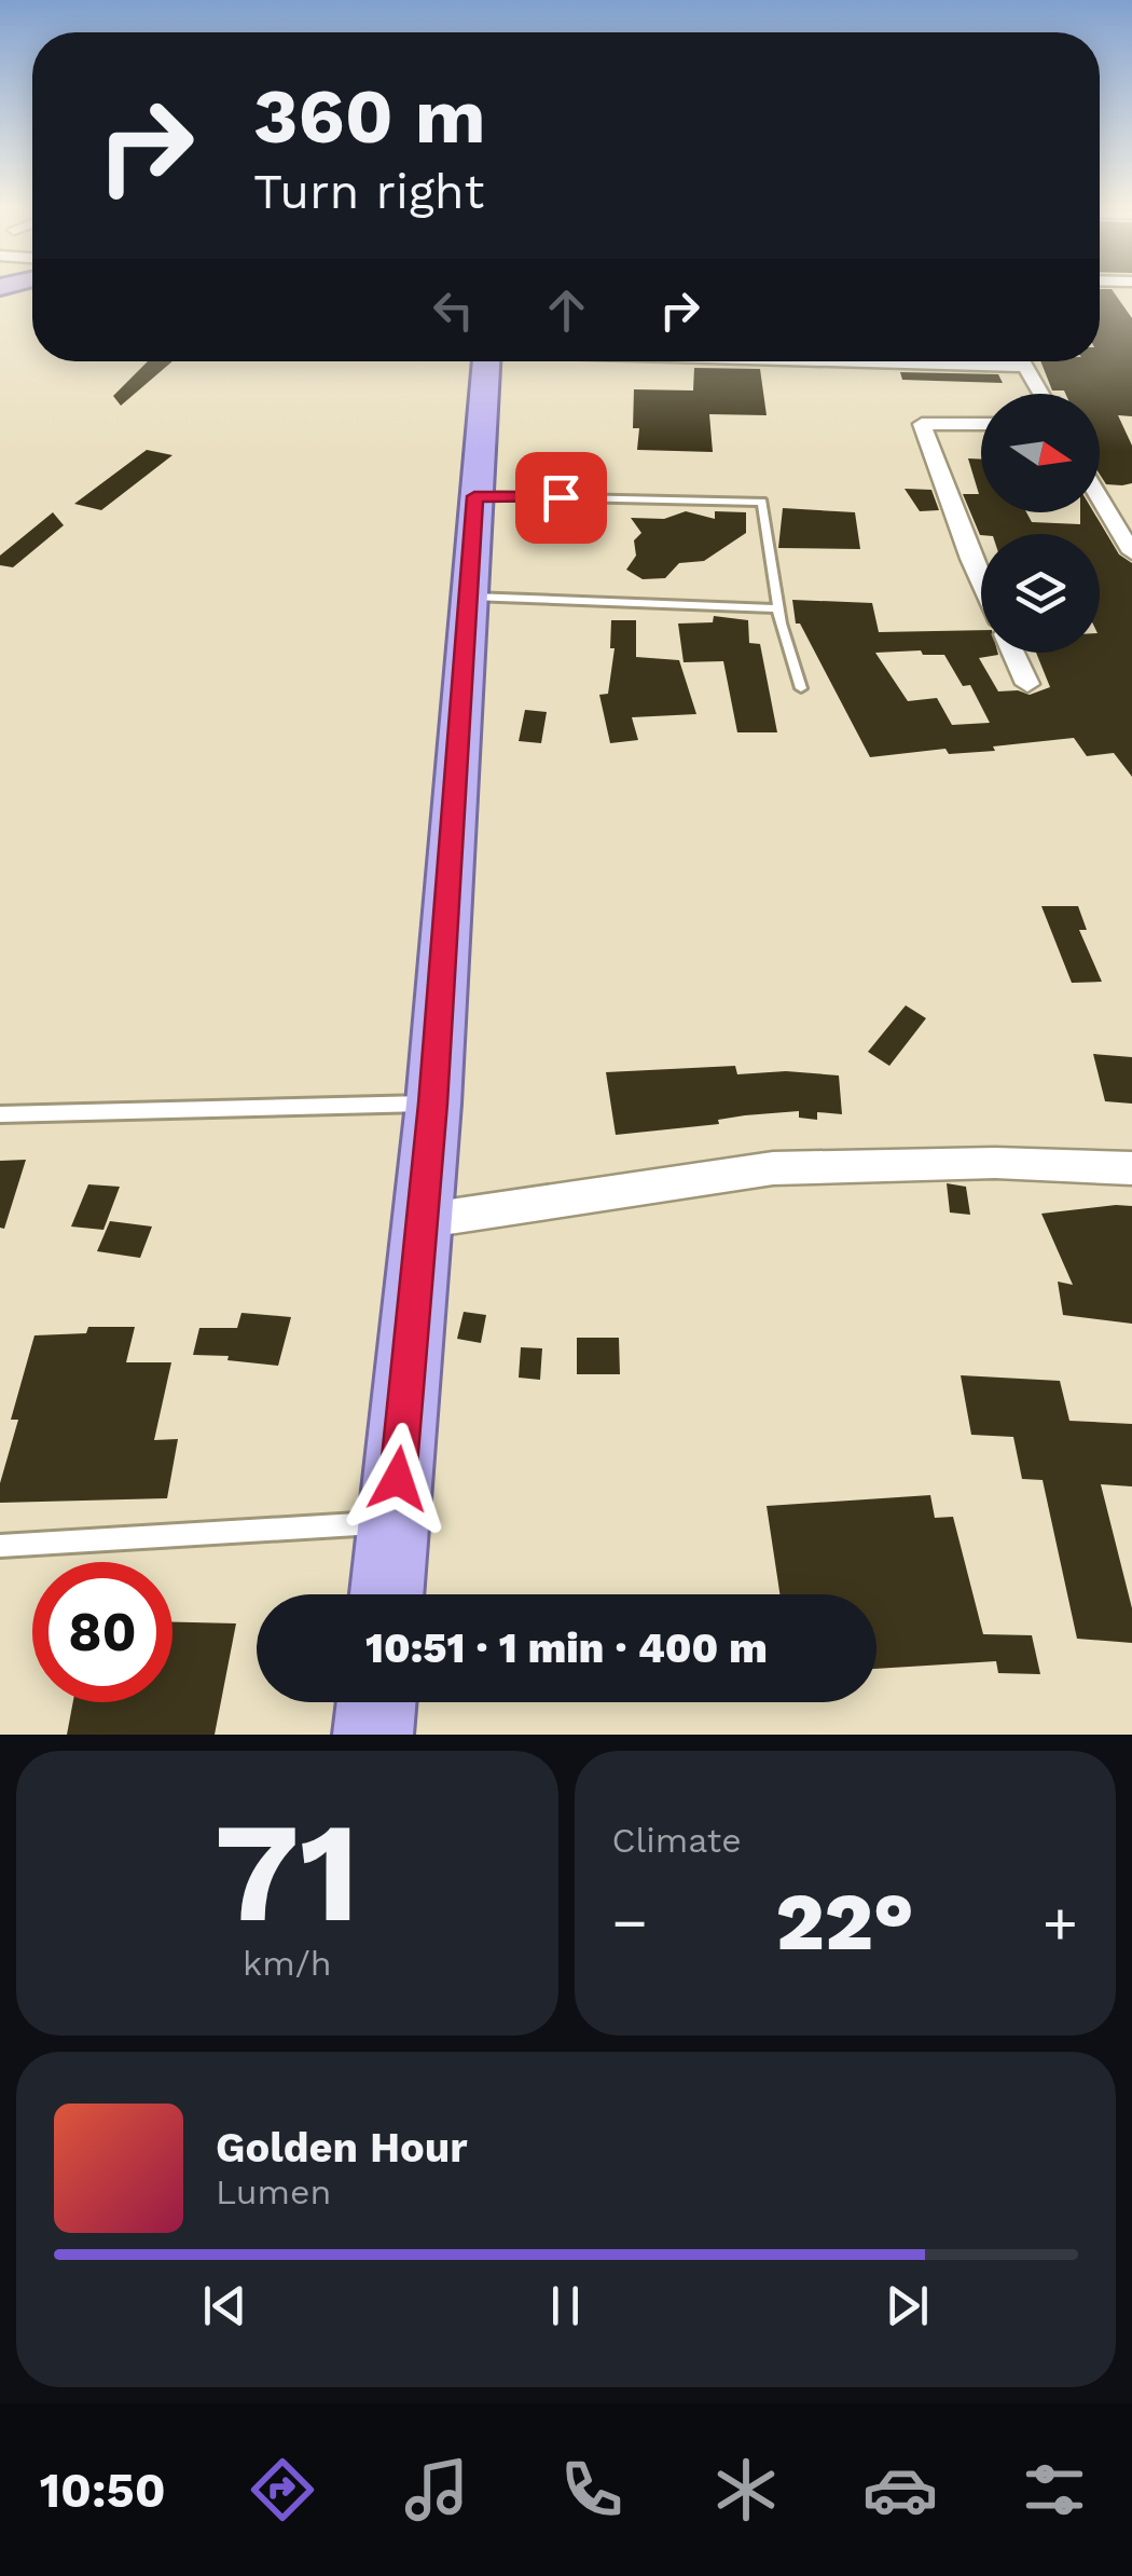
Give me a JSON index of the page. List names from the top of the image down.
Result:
{
  "north": "right",
  "page": {
    "turn": ["360 m", "Turn right"],
    "limit": "80",
    "trip": "10:51 · 1 min · 400 m",
    "tile": [
      ["71", "km/h"],
      "Climate"
    ],
    "heat": ["−", "22°", "+"],
    "song": ["Golden Hour", "Lumen"],
    "tabs": "10:50"
  }
}
